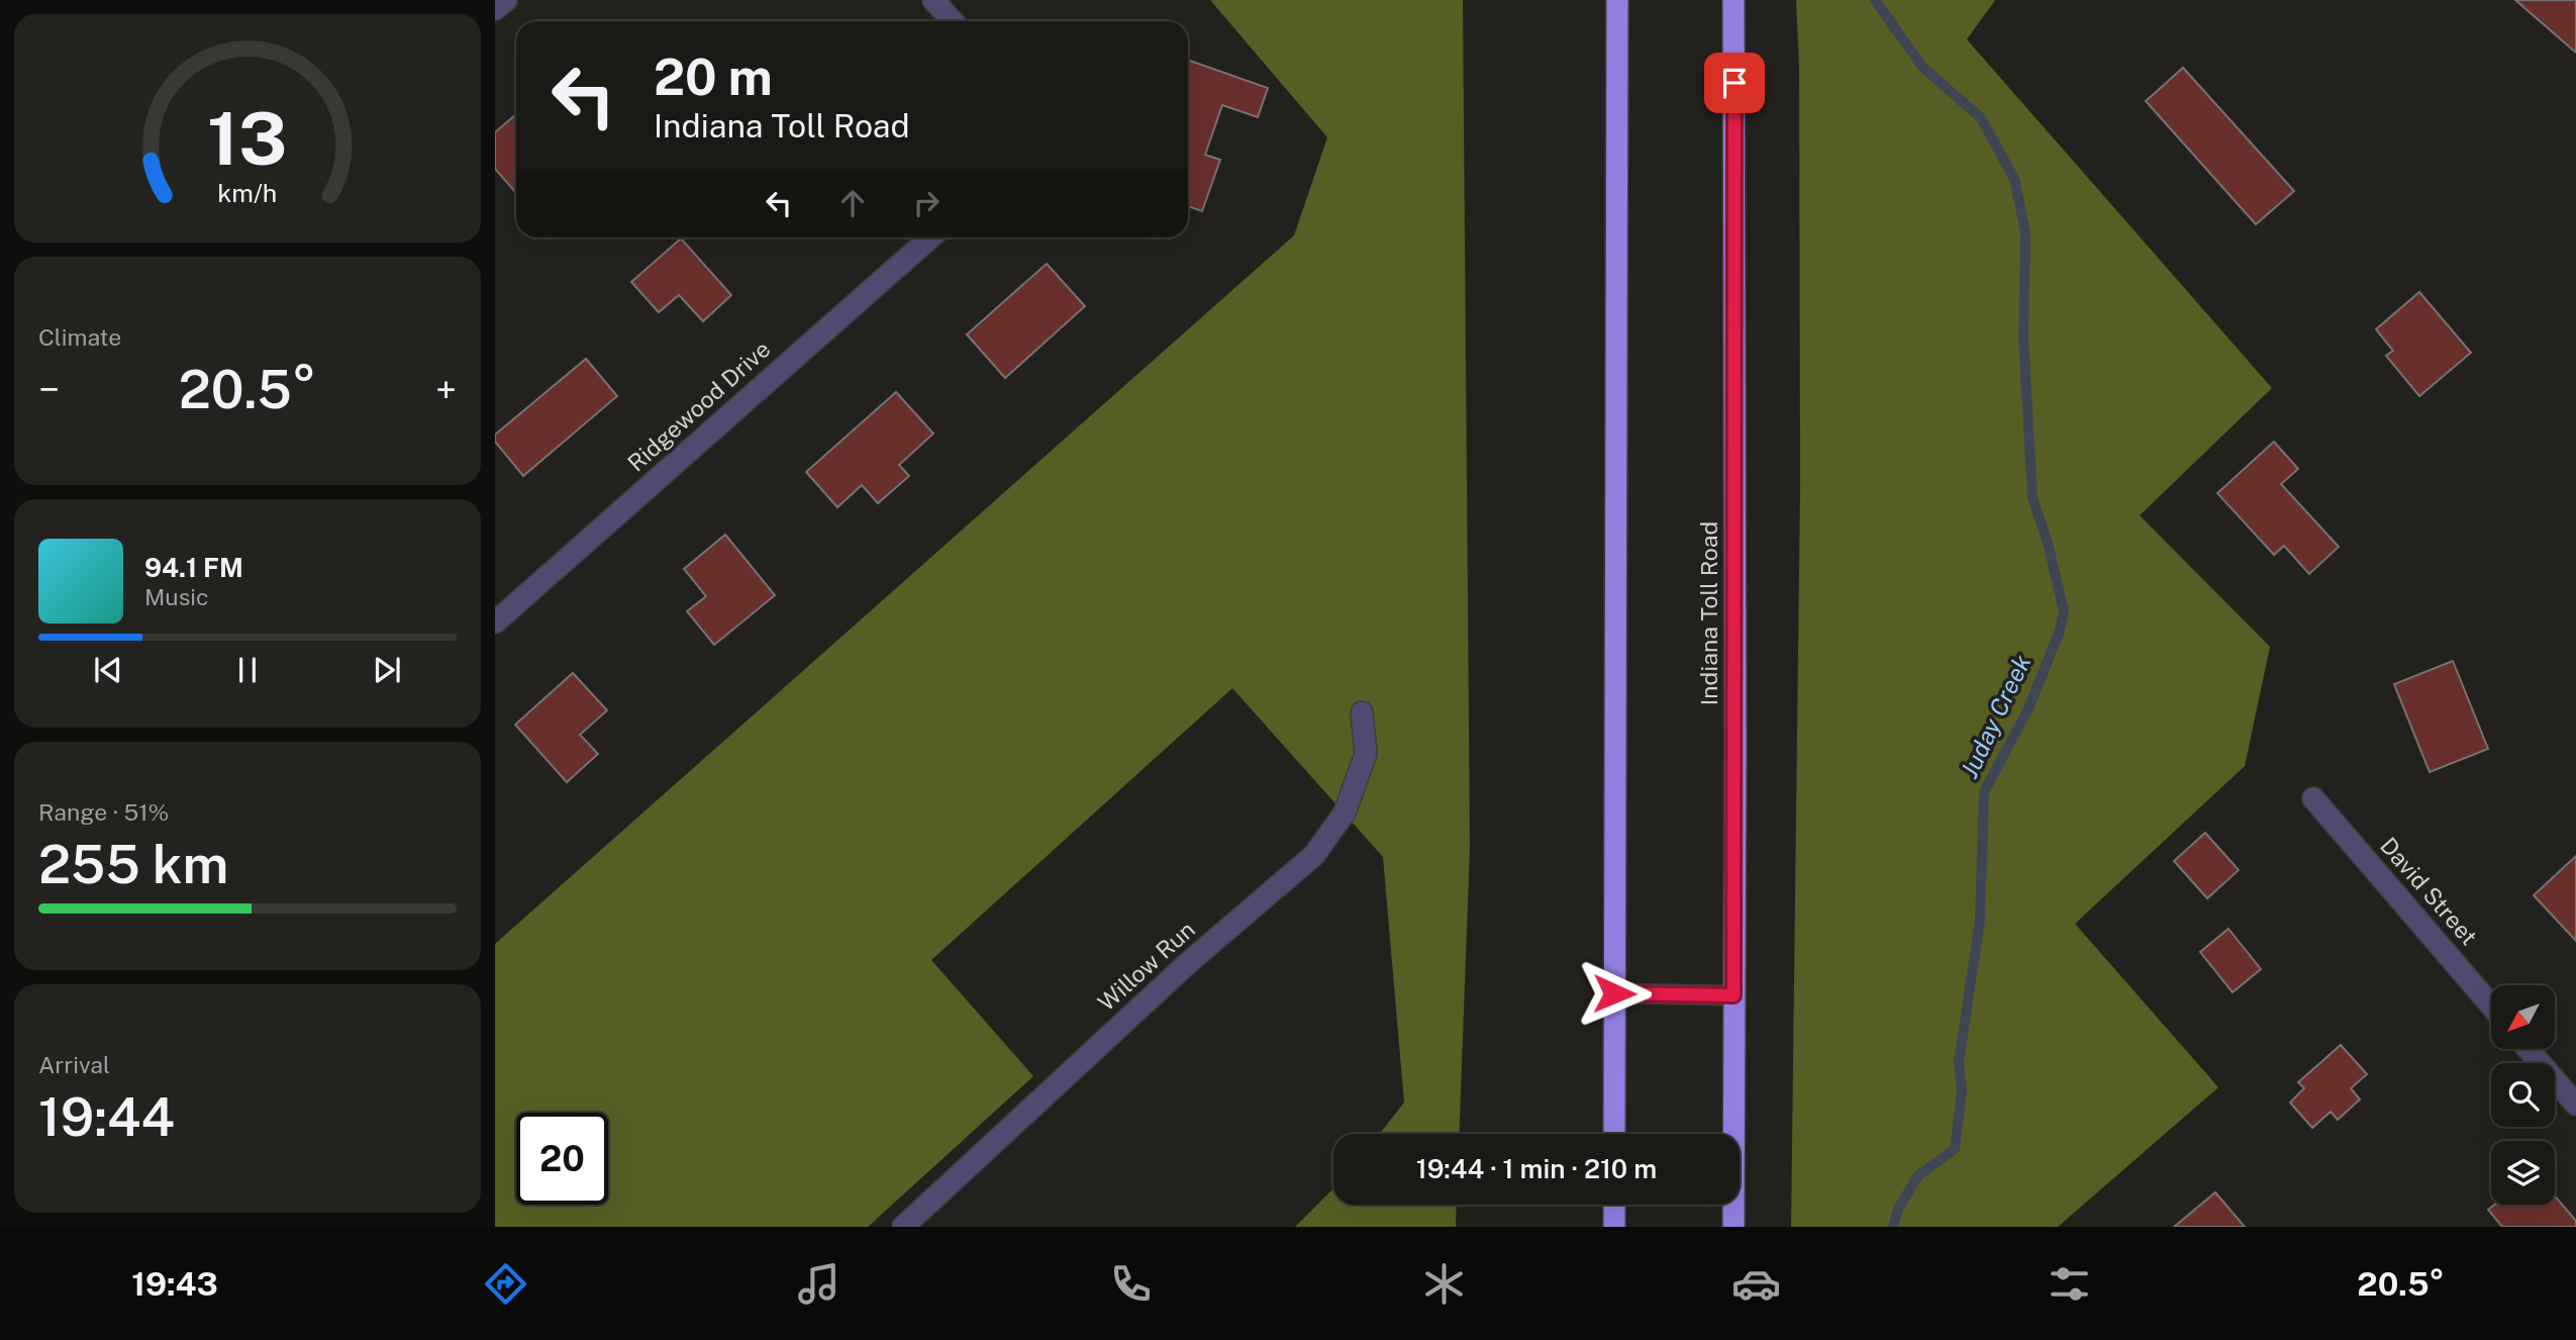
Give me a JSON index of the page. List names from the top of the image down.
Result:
{
  "streets": {
    "highway": ["Indiana Toll Road"],
    "street": ["Ridgewood Drive", "David Street", "Willow Run"]
  },
  "water": ["Juday Creek"],
  "north": "bottom left",
  "page": {
    "turn": ["20 m", "Indiana Toll Road"],
    "tile": [
      "Climate",
      ["Range · 51%", "255 km"],
      ["Arrival", "19:44"]
    ],
    "heat": ["−", "20.5°", "+"],
    "song": ["94.1 FM", "Music"],
    "limit": "20",
    "trip": "19:44 · 1 min · 210 m",
    "tabs": ["19:43", "20.5°"],
    "gauge": ["13", "km/h"]
  }
}
